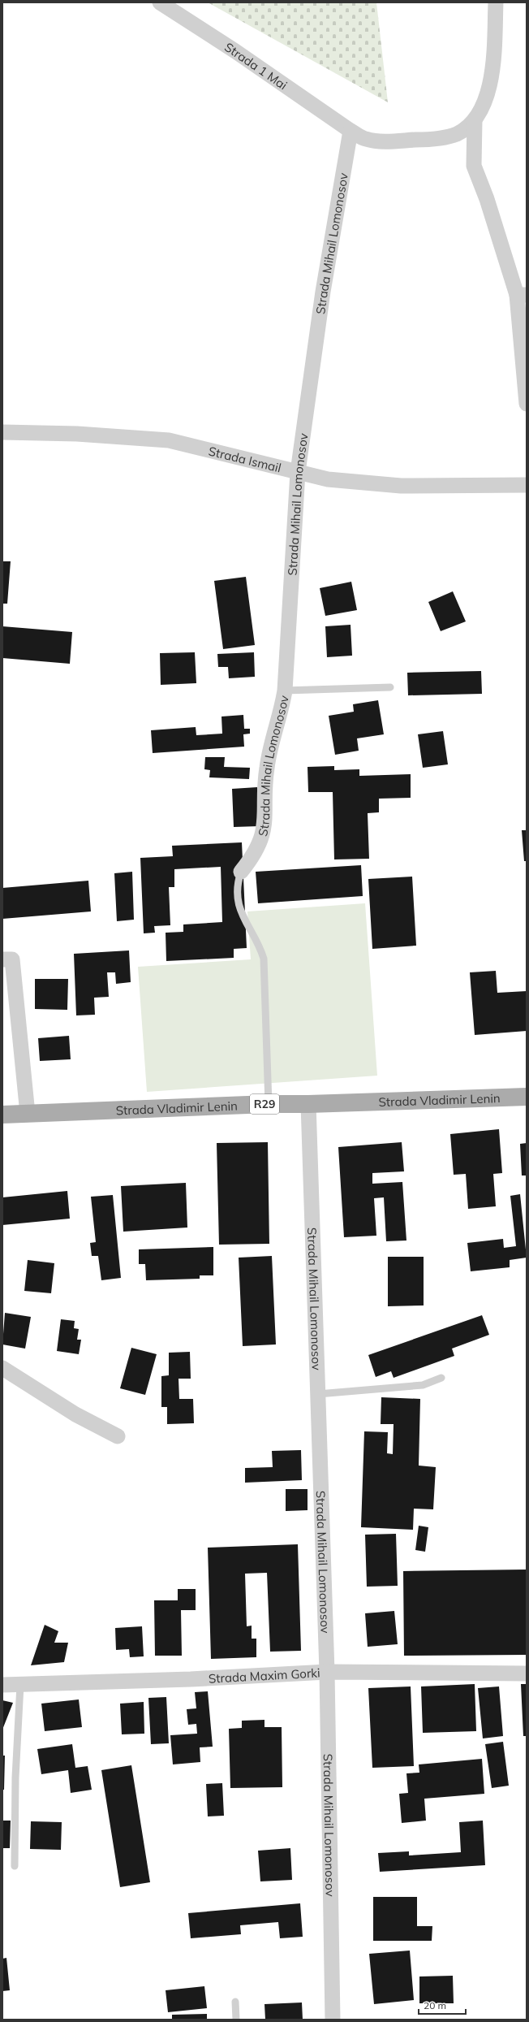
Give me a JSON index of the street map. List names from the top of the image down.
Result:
{
  "streets": {
    "main road": ["Strada Vladimir Lenin", "R29"],
    "street": [
      "Strada 1 Mai",
      "Strada Mihail Lomonosov",
      "Strada Ismail",
      "Strada Maxim Gorki"
    ]
  },
  "crossings": [
    ["Strada 1 Mai", "Strada Mihail Lomonosov"],
    ["Strada Mihail Lomonosov", "Strada Ismail"],
    ["Strada Mihail Lomonosov", "Strada Vladimir Lenin"],
    ["Strada Mihail Lomonosov", "Strada Maxim Gorki"]
  ],
  "scale_bar": "20 m"
}
